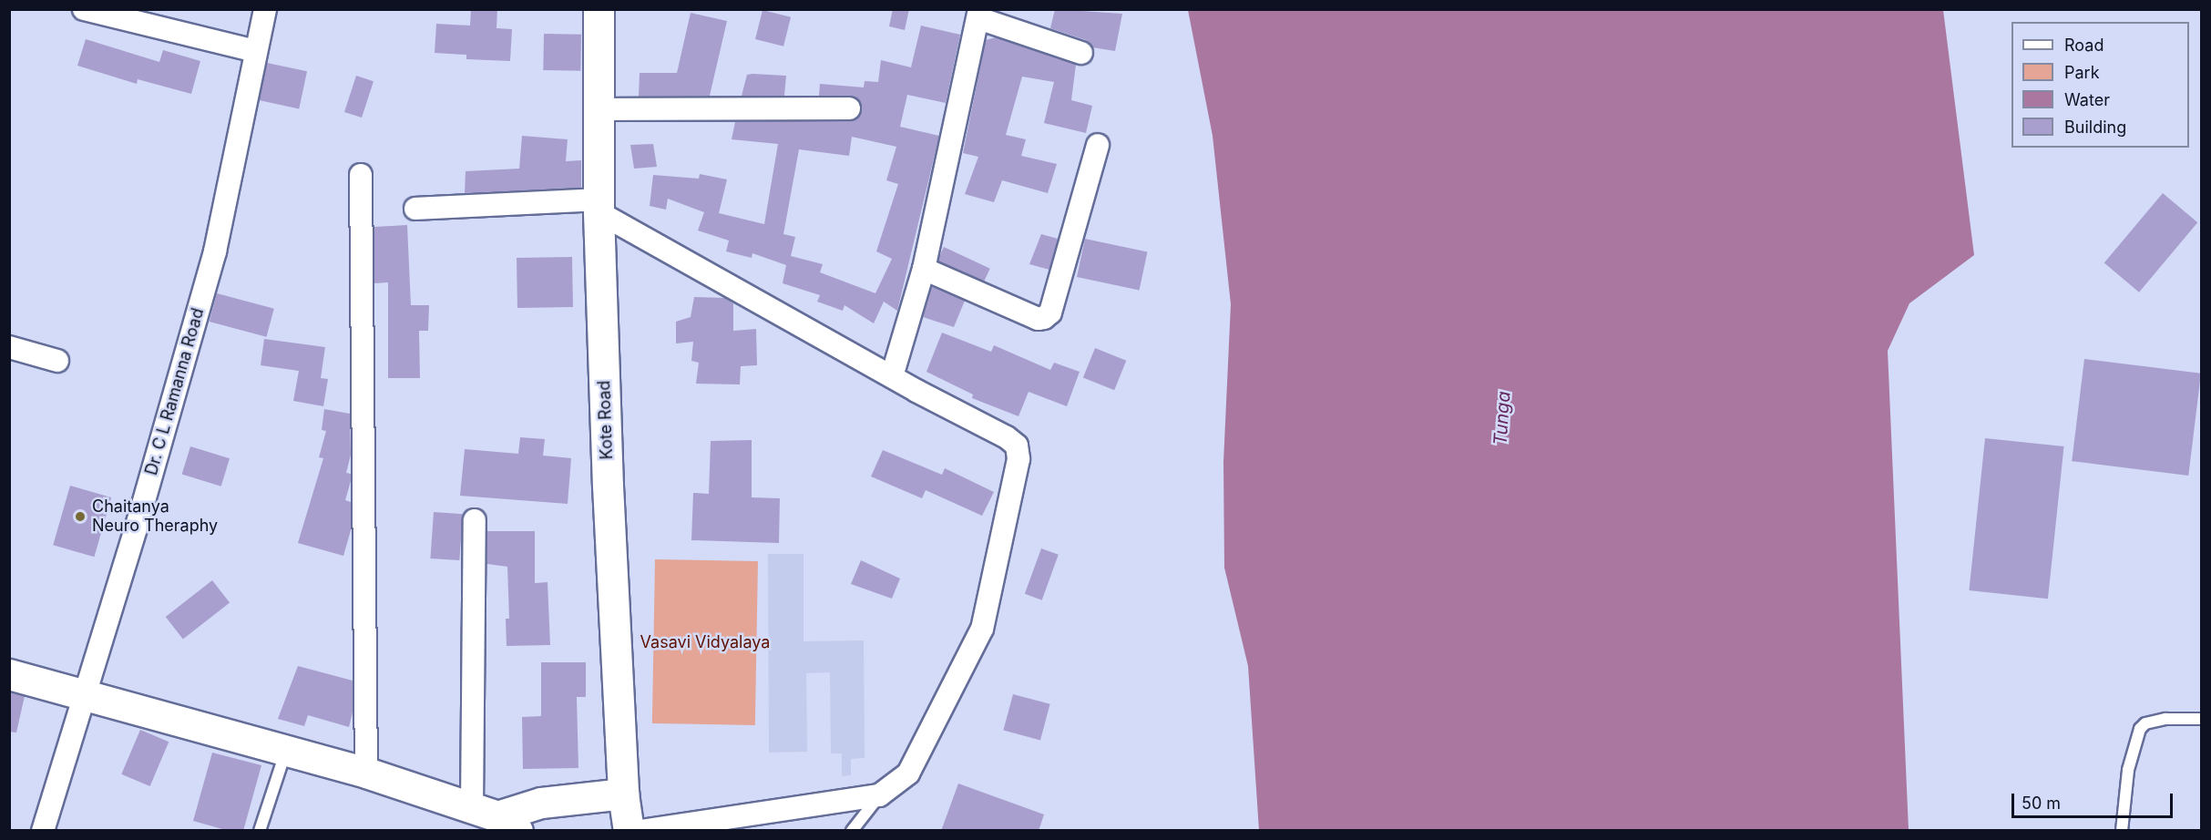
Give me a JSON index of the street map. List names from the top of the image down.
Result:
{
  "streets": {
    "street": ["Dr. C L Ramanna Road", "Kote Road"]
  },
  "water": ["Tunga"],
  "parks": ["Vasavi Vidyalaya"],
  "places": ["Chaitanya Neuro Theraphy"],
  "legend": [
    "Road",
    "Park",
    "Water",
    "Building"
  ],
  "scale_bar": "50 m"
}
